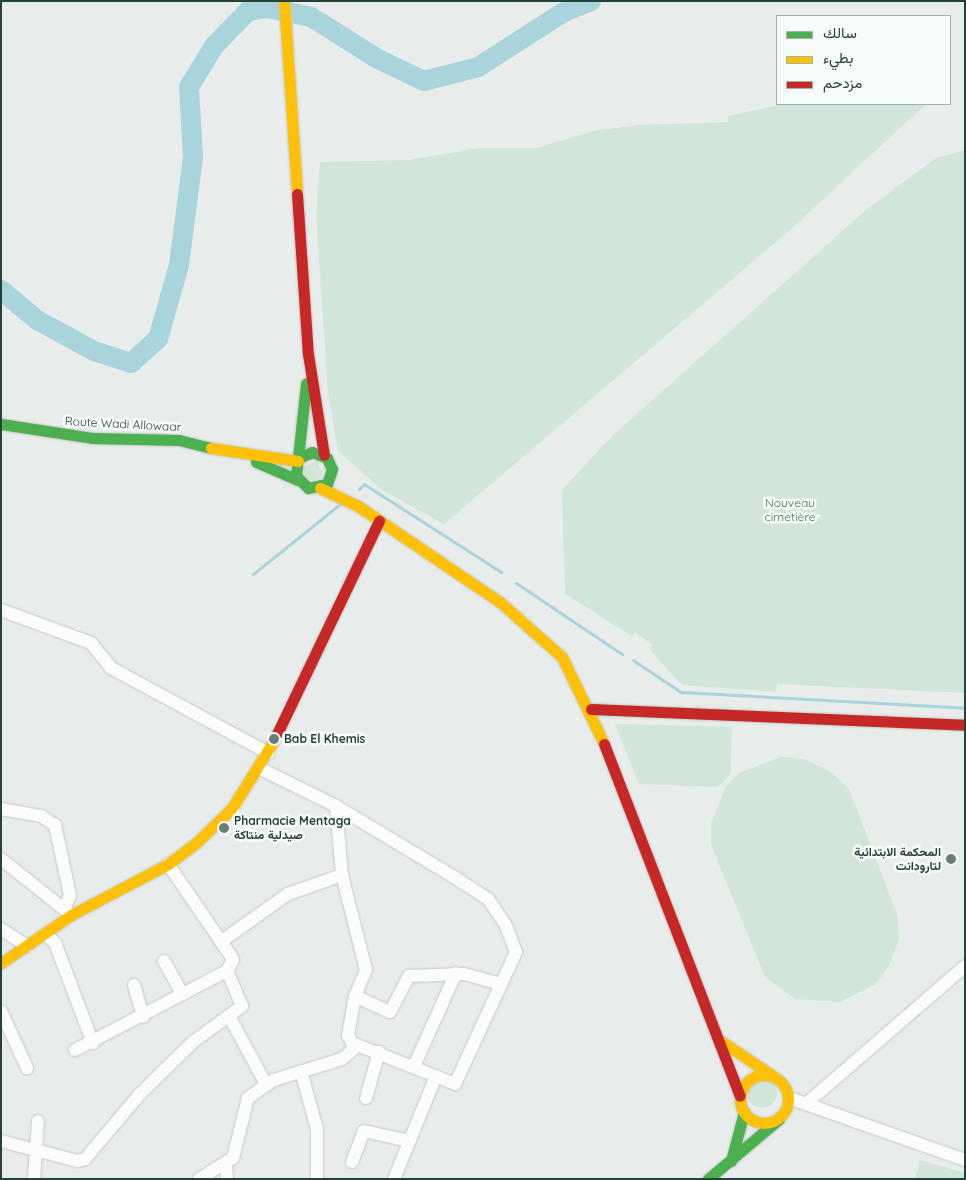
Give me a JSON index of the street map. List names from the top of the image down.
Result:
{
  "streets": {
    "street": ["Route Wadi Allowaar"]
  },
  "parks": ["Nouveau cimetière"],
  "places": ["Bab El Khemis", "Pharmacie Mentaga صيدلية منتاكة", "المحكمة الابتدائية لتارودانت"],
  "legend": ["سالك", "بطيء", "مزدحم"]
}
